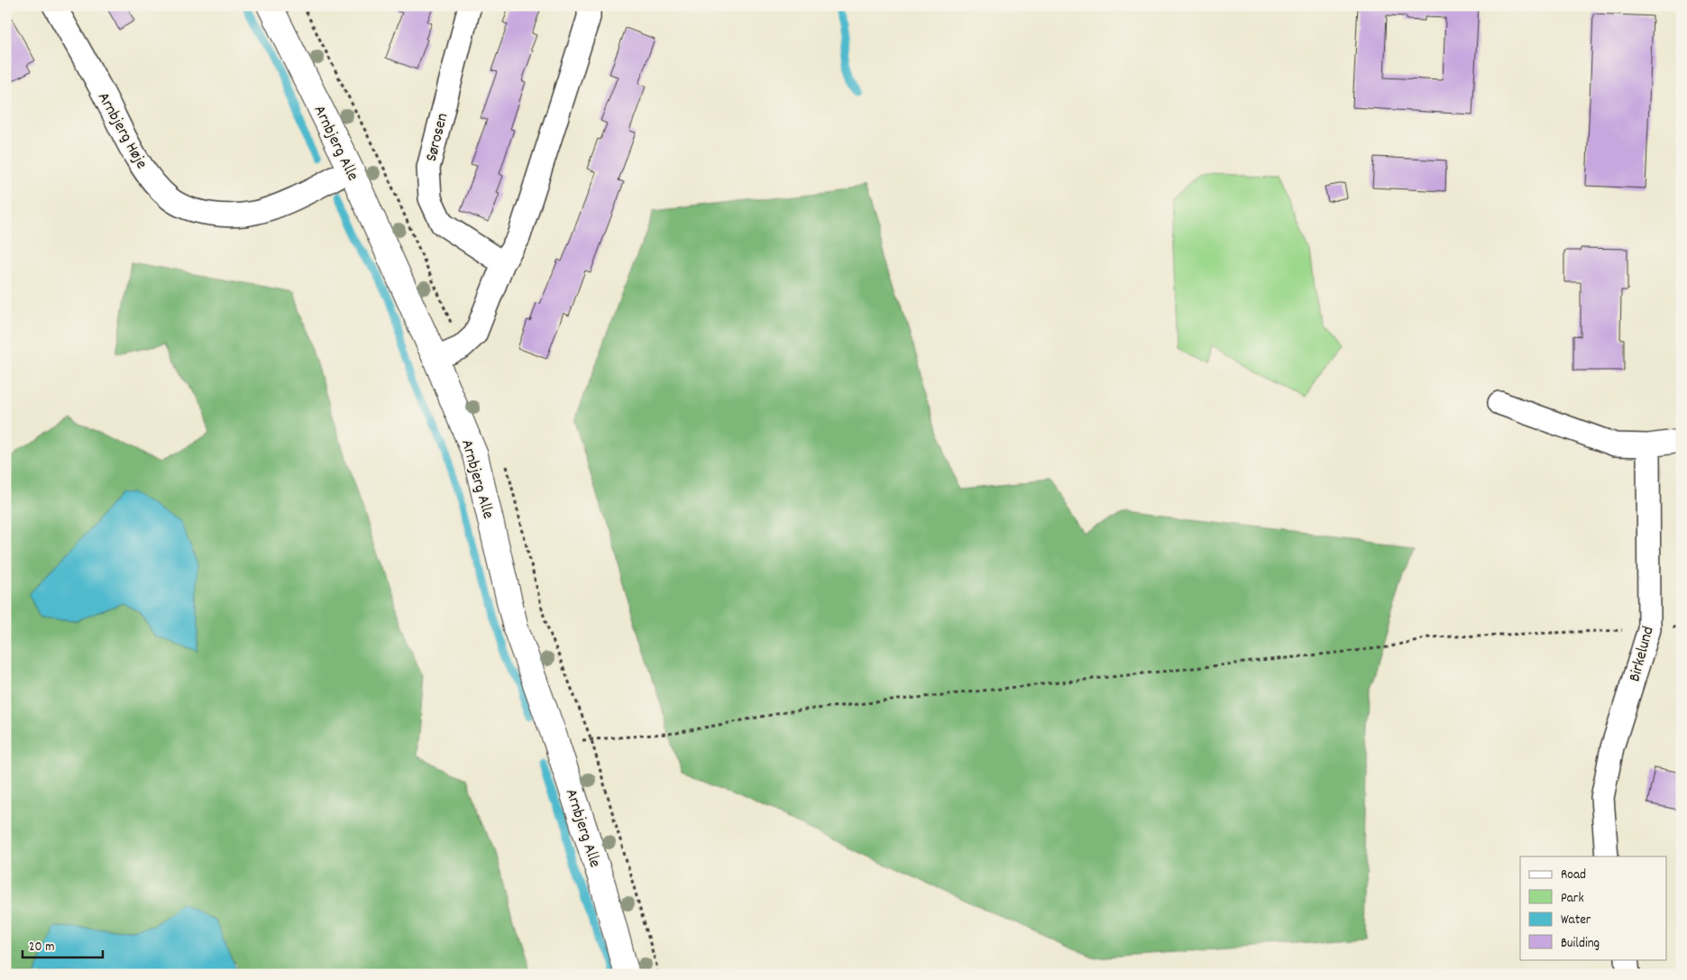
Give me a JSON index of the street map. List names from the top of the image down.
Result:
{
  "streets": {
    "street": [
      "Arnbjerg Høje",
      "Sørosen",
      "Arnbjerg Alle",
      "Birkelund"
    ]
  },
  "crossings": [
    ["Arnbjerg Høje", "Arnbjerg Alle"]
  ],
  "legend": [
    "Road",
    "Park",
    "Water",
    "Building"
  ],
  "scale_bar": "20 m"
}
